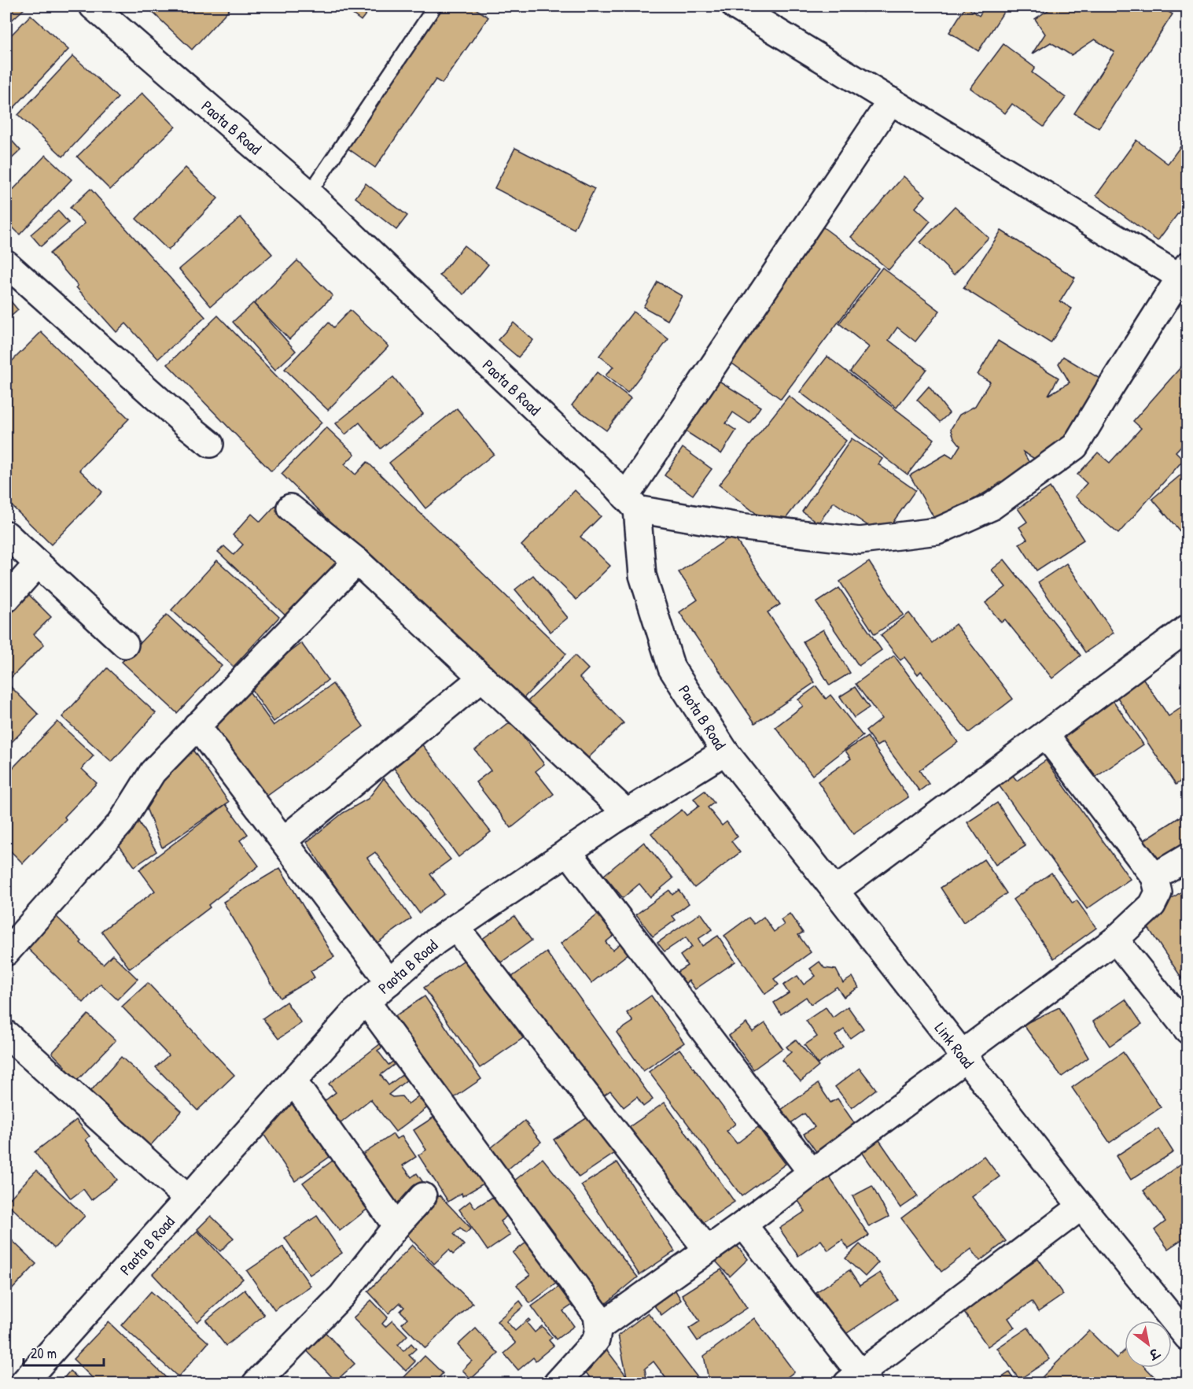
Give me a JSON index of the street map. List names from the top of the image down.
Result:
{
  "streets": {
    "street": ["Paota B Road", "Link Road"]
  },
  "crossings": [
    ["Paota B Road", "Link Road"]
  ],
  "scale_bar": "20 m",
  "north": "bottom right"
}
